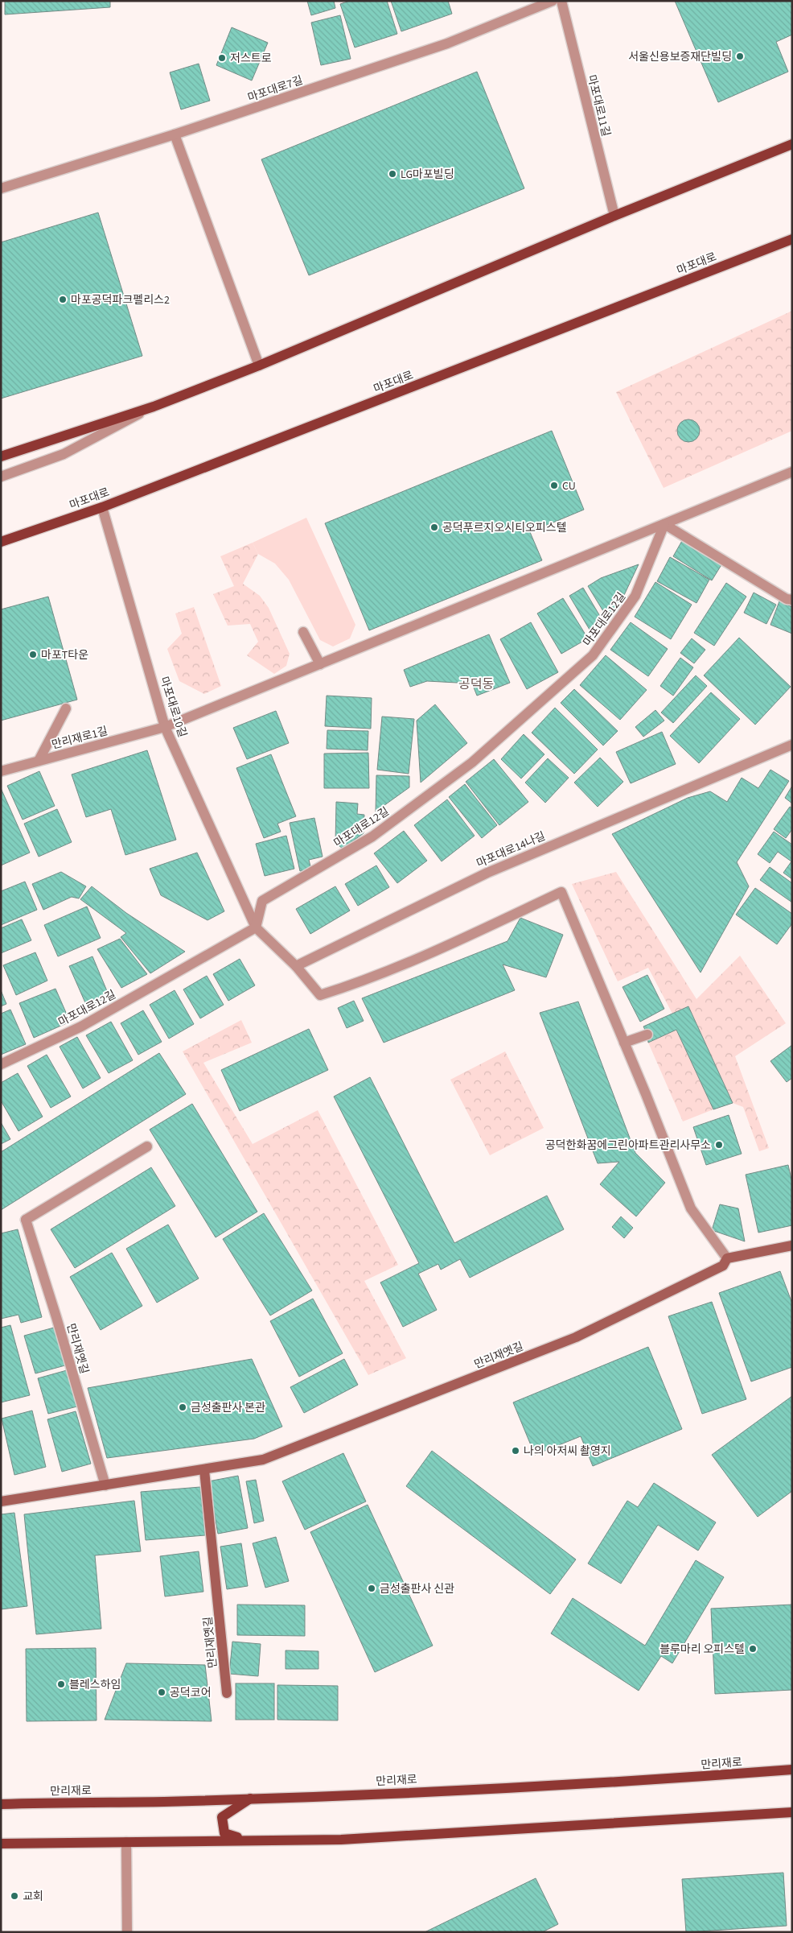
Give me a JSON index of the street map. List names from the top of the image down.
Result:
{
  "streets": {
    "main road": ["마포대로", "만리재로"],
    "street": [
      "마포대로7길",
      "마포대로11길",
      "마포대로12길",
      "마포대로10길",
      "만리재로1길",
      "마포대로14나길",
      "만리재옛길"
    ]
  },
  "crossings": [
    ["마포대로", "마포대로10길"],
    ["마포대로12길", "마포대로10길"],
    ["마포대로12길", "만리재로1길"],
    ["마포대로10길", "만리재로1길"]
  ],
  "districts": ["공덕동"],
  "places": [
    "서울신용보증재단빌딩",
    "저스트로",
    "LG마포빌딩",
    "마포공덕파크펠리스2",
    "CU",
    "공덕푸르지오시티오피스텔",
    "마포T타운",
    "공덕한화꿈에그린아파트관리사무소",
    "금성출판사 본관",
    "나의 아저씨 촬영지",
    "금성출판사 신관",
    "블루마리 오피스텔",
    "블레스하임",
    "공덕코어",
    "교회"
  ]
}
